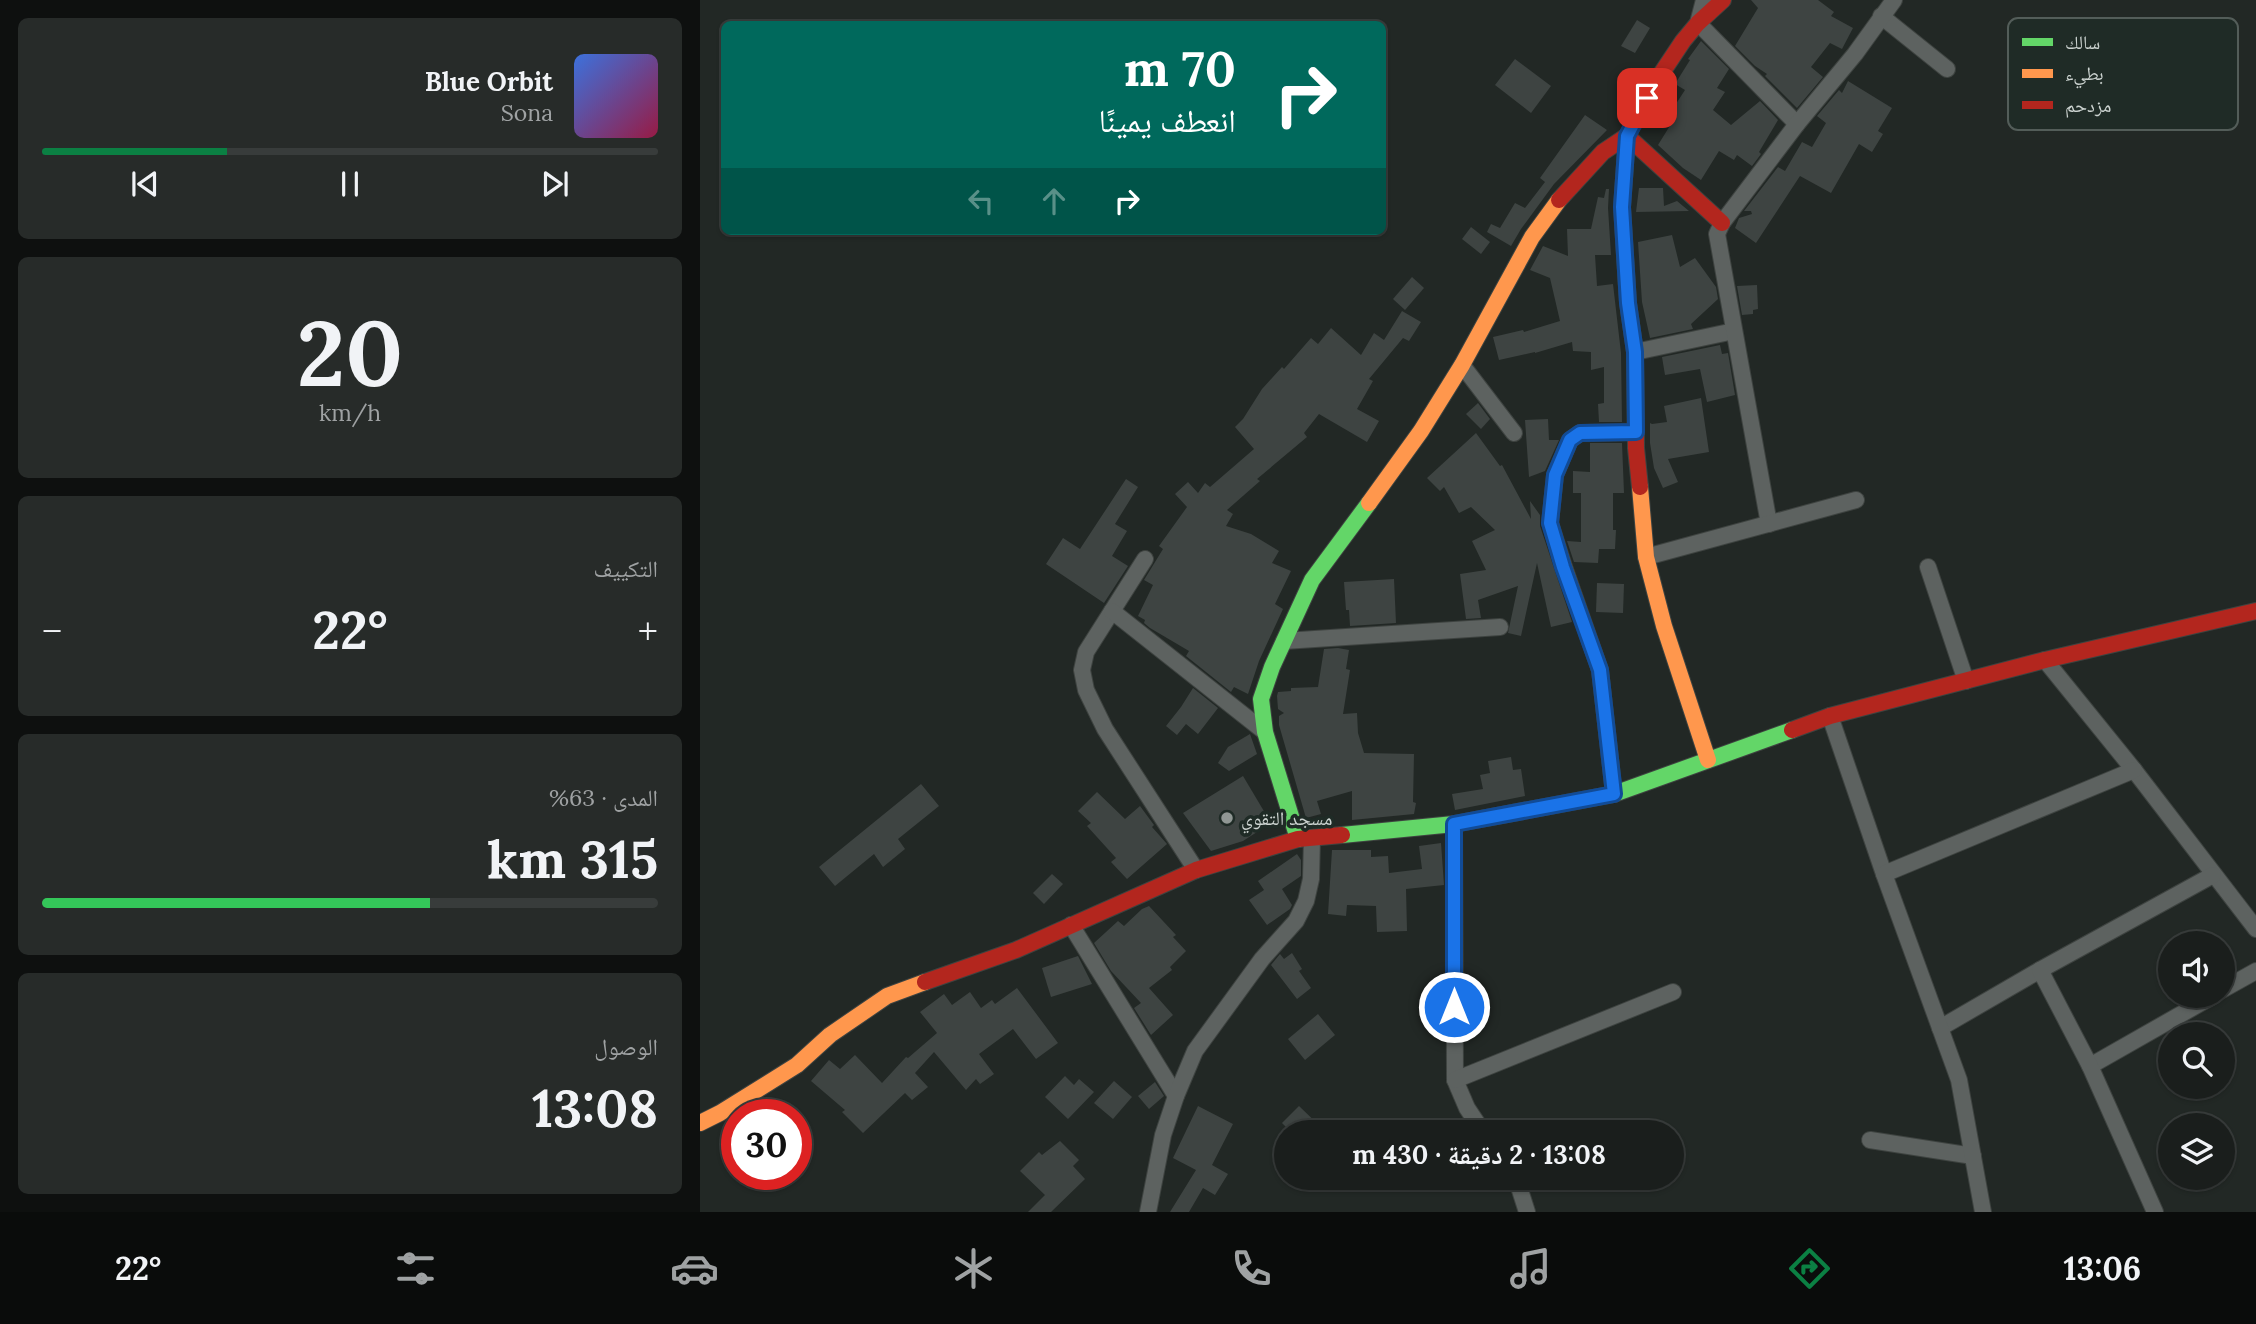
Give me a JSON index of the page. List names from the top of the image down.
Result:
{
  "places": ["مسجد التقوي"],
  "legend": ["سالك", "بطيء", "مزدحم"],
  "page": {
    "turn": ["70 m", "انعطف يمينًا"],
    "song": ["Blue Orbit", "Sona"],
    "tile": [
      ["20", "km/h"],
      "التكييف",
      ["المدى · 63%", "315 km"],
      ["الوصول", "13:08"]
    ],
    "heat": ["−", "22°", "+"],
    "limit": "30",
    "trip": "13:08 · 2 دقيقة · 430 m",
    "tabs": ["13:06", "22°"]
  }
}
